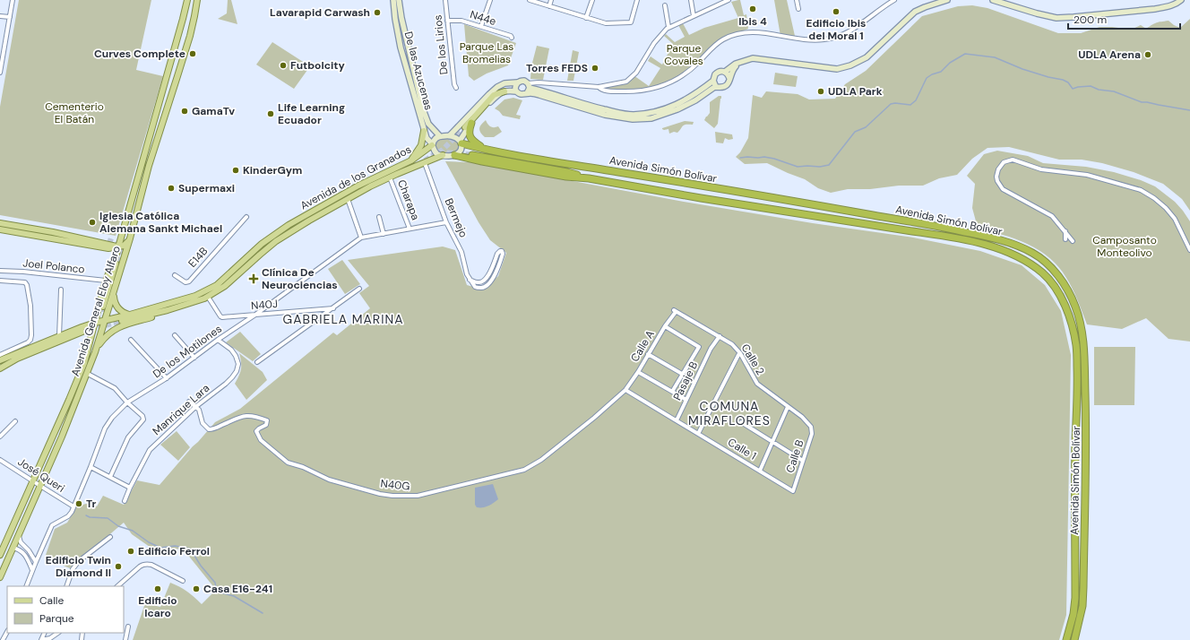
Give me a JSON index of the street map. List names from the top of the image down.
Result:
{
  "streets": {
    "highway": ["Avenida Simón Bolívar"],
    "main road": ["Avenida de los Granados", "Avenida General Eloy Alfaro"],
    "street": [
      "N44e",
      "De los Lirios",
      "De las Azucenas",
      "Charapa",
      "Bermejo",
      "E14B",
      "Joel Polanco",
      "N40J",
      "Calle A",
      "De los Motilones",
      "Calle 2",
      "Pasaje B",
      "Manrique Lara",
      "Calle 1",
      "Calle B",
      "José Queri",
      "N40G"
    ]
  },
  "crossings": [
    ["N44e", "De los Lirios"],
    ["De las Azucenas", "Avenida Simón Bolívar"],
    ["De las Azucenas", "Avenida de los Granados"],
    ["Avenida Simón Bolívar", "Avenida de los Granados"],
    ["Avenida de los Granados", "Charapa"],
    ["Avenida de los Granados", "Bermejo"],
    ["Avenida de los Granados", "N40J"],
    ["Avenida de los Granados", "Avenida General Eloy Alfaro"],
    ["Charapa", "De los Motilones"],
    ["Bermejo", "De los Motilones"],
    ["Joel Polanco", "Avenida General Eloy Alfaro"],
    ["N40J", "De los Motilones"],
    ["Avenida General Eloy Alfaro", "José Queri"],
    ["Calle A", "Calle 2"],
    ["Calle A", "Calle 1"],
    ["Calle A", "N40G"],
    ["De los Motilones", "Manrique Lara"],
    ["De los Motilones", "José Queri"],
    ["Calle 2", "Pasaje B"],
    ["Calle 2", "Calle B"],
    ["Pasaje B", "Calle 1"],
    ["Manrique Lara", "N40G"],
    ["Calle 1", "Calle B"],
    ["Calle 1", "N40G"]
  ],
  "districts": ["GABRIELA MARINA", "COMUNA MIRAFLORES"],
  "parks": [
    "Parque Las Bromelias",
    "Parque Covales",
    "Cementerio El Batán",
    "Camposanto Monteolivo"
  ],
  "places": {
    "other": [
      "Ibis 4",
      "Edificio Ibis del Moral 1",
      "Lavarapid Carwash",
      "Curves Complete",
      "UDLA Arena",
      "Futbolcity",
      "Torres FEDS",
      "UDLA Park",
      "GamaTv",
      "Life Learning Ecuador",
      "KinderGym",
      "Supermaxi",
      "Iglesia Católica Alemana Sankt Michael",
      "Tr",
      "Edificio Ferrol",
      "Edificio Twin Diamond II",
      "Edificio Icaro",
      "Casa E16-241"
    ],
    "health": ["Clínica De Neurociencias"]
  },
  "legend": ["Calle", "Parque"],
  "scale_bar": "200 m"
}
